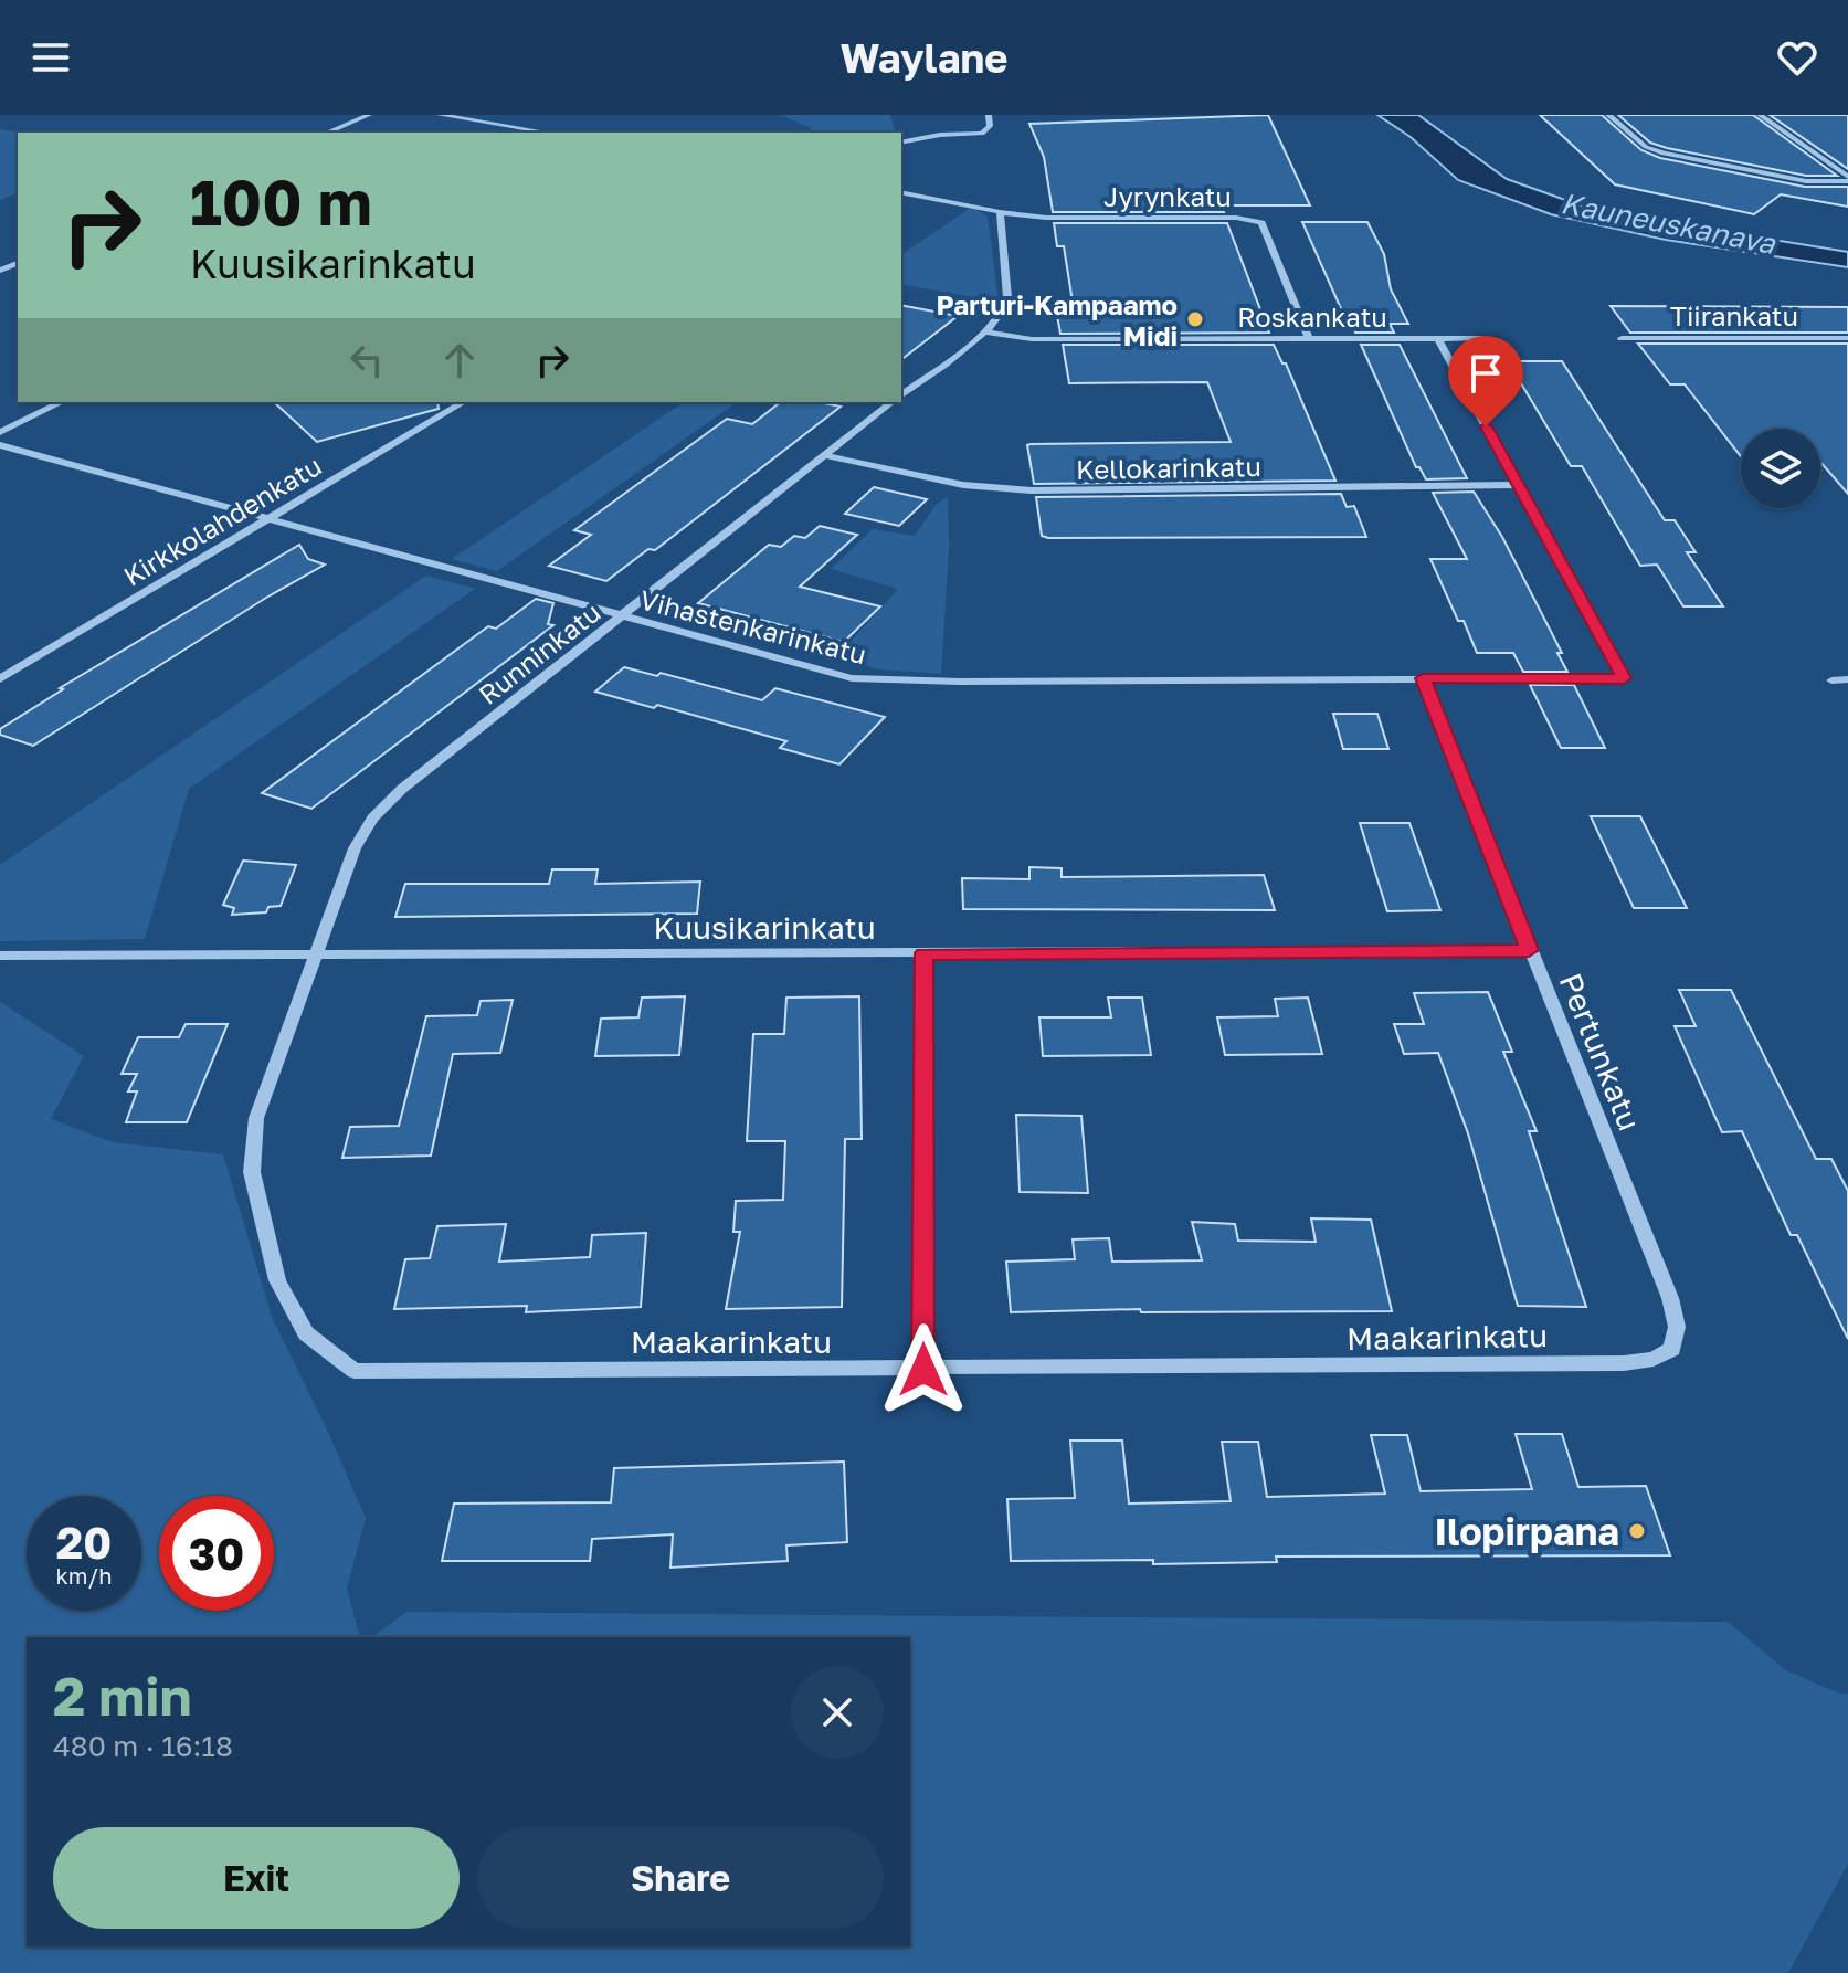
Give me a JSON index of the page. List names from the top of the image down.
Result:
{
  "streets": {
    "street": [
      "Jyrynkatu",
      "Tiirankatu",
      "Roskankatu",
      "Kellokarinkatu",
      "Kirkkolahdenkatu",
      "Vihastenkarinkatu",
      "Runninkatu",
      "Kuusikarinkatu",
      "Pertunkatu",
      "Maakarinkatu"
    ]
  },
  "crossings": [
    ["Jyrynkatu", "Roskankatu"],
    ["Jyrynkatu", "Runninkatu"],
    ["Roskankatu", "Runninkatu"],
    ["Kellokarinkatu", "Vihastenkarinkatu"],
    ["Kellokarinkatu", "Runninkatu"],
    ["Kirkkolahdenkatu", "Vihastenkarinkatu"],
    ["Vihastenkarinkatu", "Runninkatu"],
    ["Vihastenkarinkatu", "Pertunkatu"],
    ["Runninkatu", "Kuusikarinkatu"],
    ["Runninkatu", "Maakarinkatu"],
    ["Kuusikarinkatu", "Pertunkatu"],
    ["Kuusikarinkatu", "Maakarinkatu"],
    ["Pertunkatu", "Maakarinkatu"]
  ],
  "water": ["Kauneuskanava"],
  "places": ["Parturi-Kampaamo Midi", "Ilopirpana"],
  "page": {
    "header": "Waylane",
    "turn": ["100 m", "Kuusikarinkatu"],
    "speed": "20 km/h",
    "limit": "30",
    "heading": ["2 min", "480 m · 16:18"],
    "buttons": ["Exit", "Share"]
  }
}
